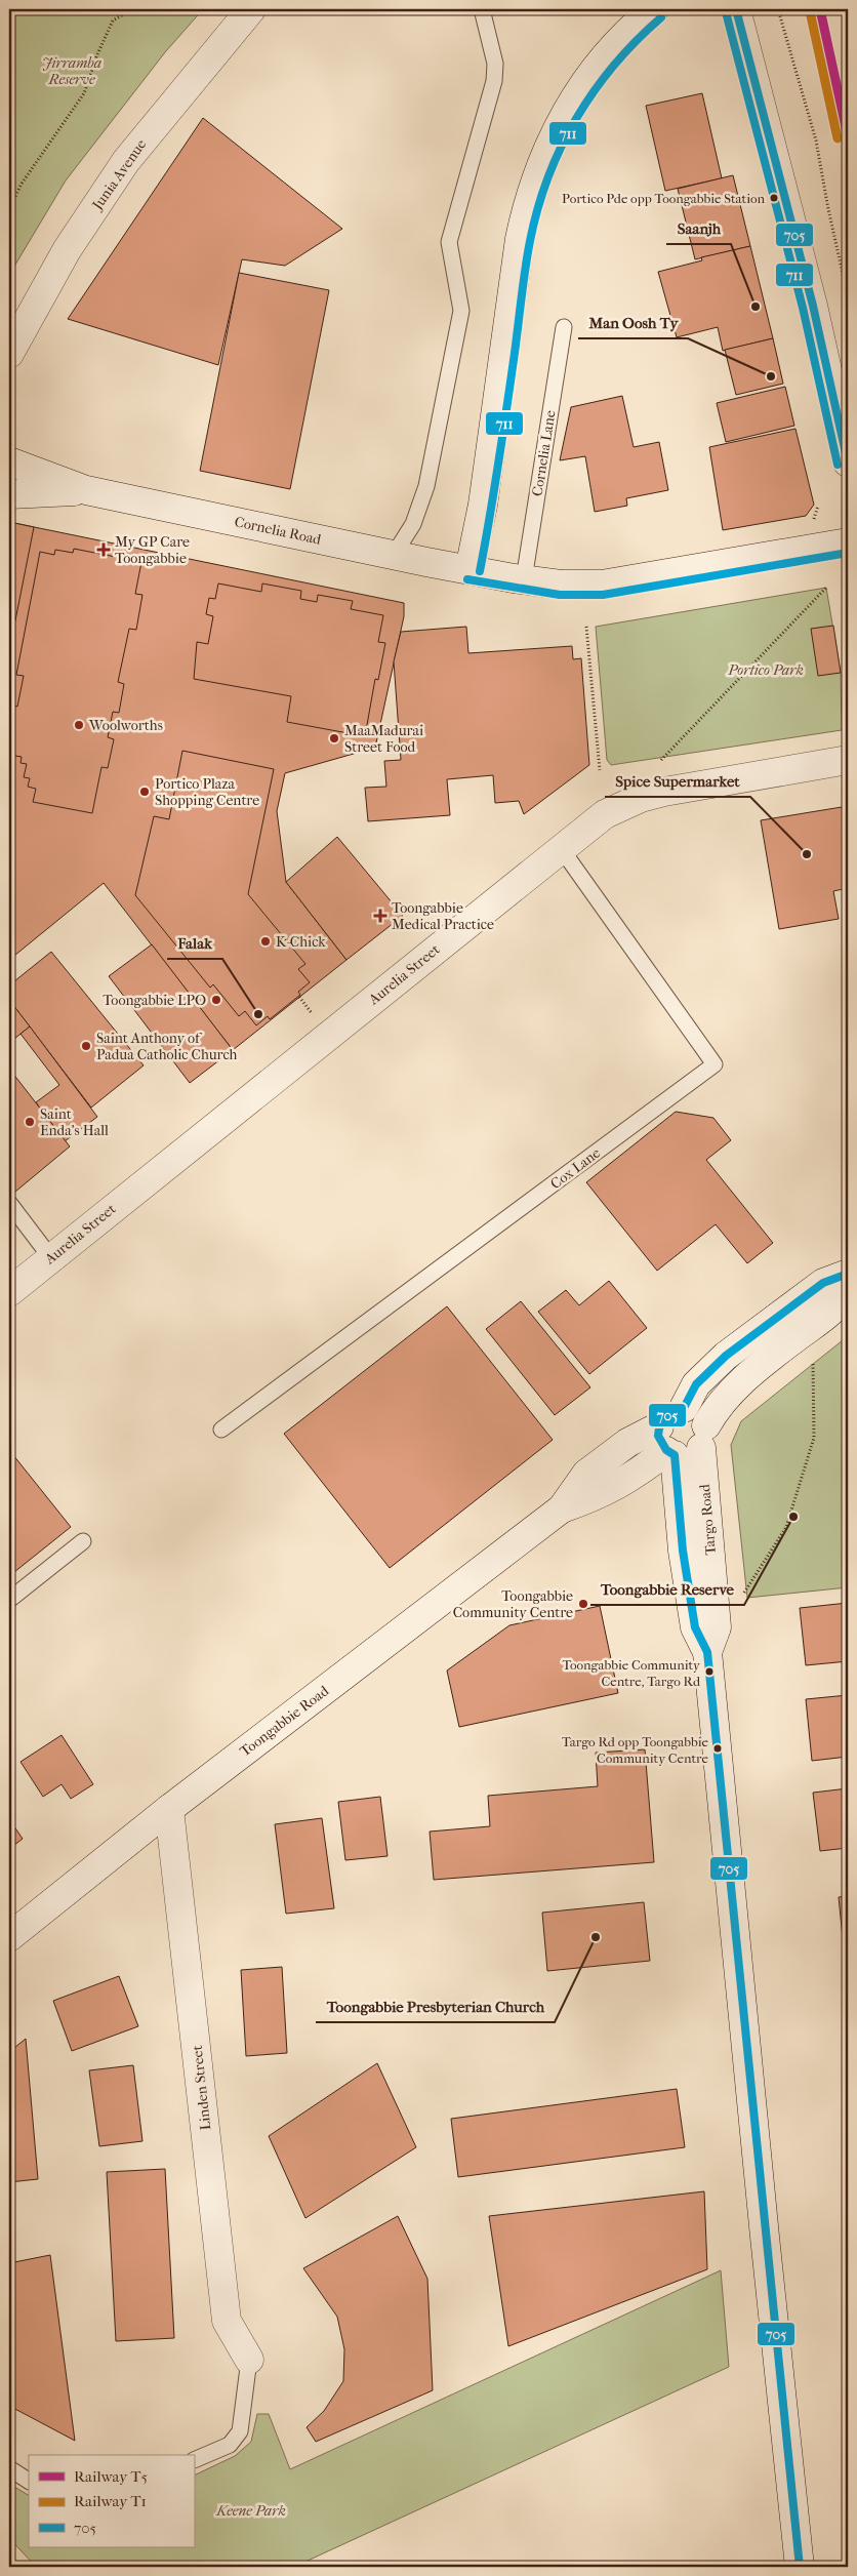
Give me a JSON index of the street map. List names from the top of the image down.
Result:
{
  "streets": {
    "street": [
      "Junia Avenue",
      "Cornelia Road",
      "Aurelia Street",
      "Targo Road",
      "Toongabbie Road",
      "Linden Street"
    ],
    "lane": ["Cornelia Lane", "Cox Lane"]
  },
  "crossings": [
    ["Cornelia Lane", "Cornelia Road"],
    ["Aurelia Street", "Cox Lane"],
    ["Targo Road", "Toongabbie Road"],
    ["Toongabbie Road", "Linden Street"]
  ],
  "parks": ["Jirramba Reserve", "Portico Park", "Keene Park"],
  "places": {
    "other": [
      "Portico Pde opp Toongabbie Station",
      "Saanjh",
      "Man Oosh Ty",
      "Woolworths",
      "MaaMadurai Street Food",
      "Portico Plaza Shopping Centre",
      "Spice Supermarket",
      "K-Chick",
      "Toongabbie LPO",
      "Falak",
      "Saint Anthony of Padua Catholic Church",
      "Saint Enda's Hall",
      "Toongabbie Reserve",
      "Toongabbie Community Centre",
      "Toongabbie Community Centre, Targo Rd",
      "Targo Rd opp Toongabbie Community Centre",
      "Toongabbie Presbyterian Church"
    ],
    "health": ["My GP Care Toongabbie", "Toongabbie Medical Practice"]
  },
  "lines": [
    "rail line T5",
    "transit line 705",
    "rail line T1",
    "transit line 711"
  ],
  "legend": ["Railway T5", "Railway T1", "705"]
}
